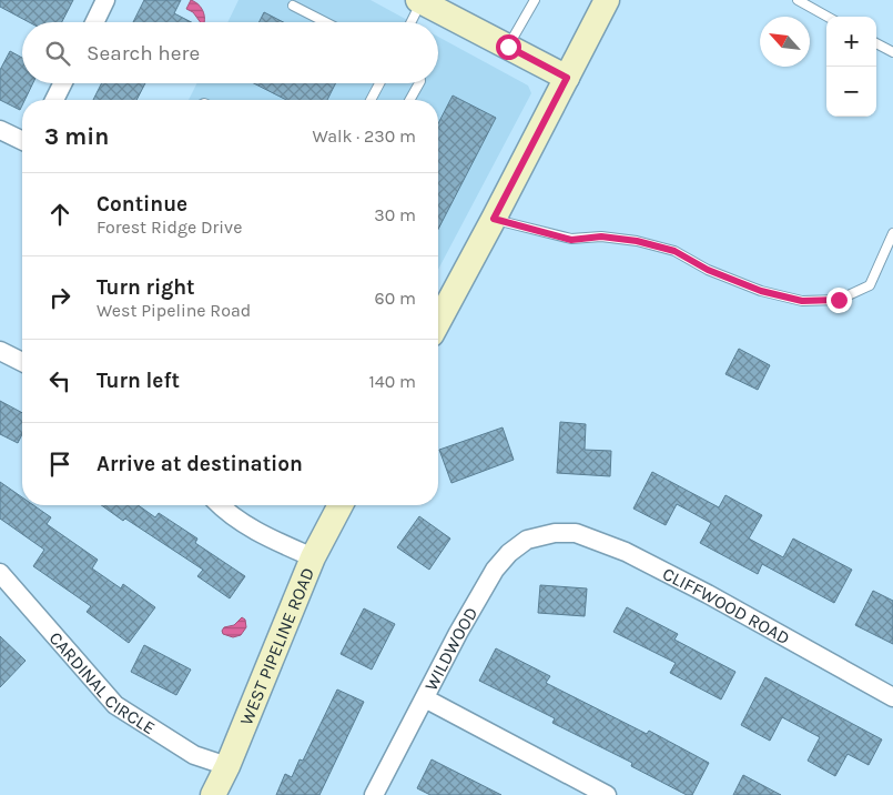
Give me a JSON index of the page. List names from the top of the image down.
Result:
{
  "streets": {
    "main road": ["WEST PIPELINE ROAD"],
    "street": ["CLIFFWOOD ROAD", "WILDWOOD", "CARDINAL CIRCLE"]
  },
  "crossings": [
    ["CLIFFWOOD ROAD", "WILDWOOD"],
    ["WEST PIPELINE ROAD", "CARDINAL CIRCLE"]
  ],
  "north": "top left",
  "page": {
    "map_buttons": ["+", "−"],
    "search": "Search here",
    "heading": ["3 min", "Walk · 230 m"],
    "list": [
      ["Continue", "Forest Ridge Drive", "30 m"],
      ["Turn right", "West Pipeline Road", "60 m"],
      ["Turn left", "140 m"],
      "Arrive at destination"
    ]
  }
}
